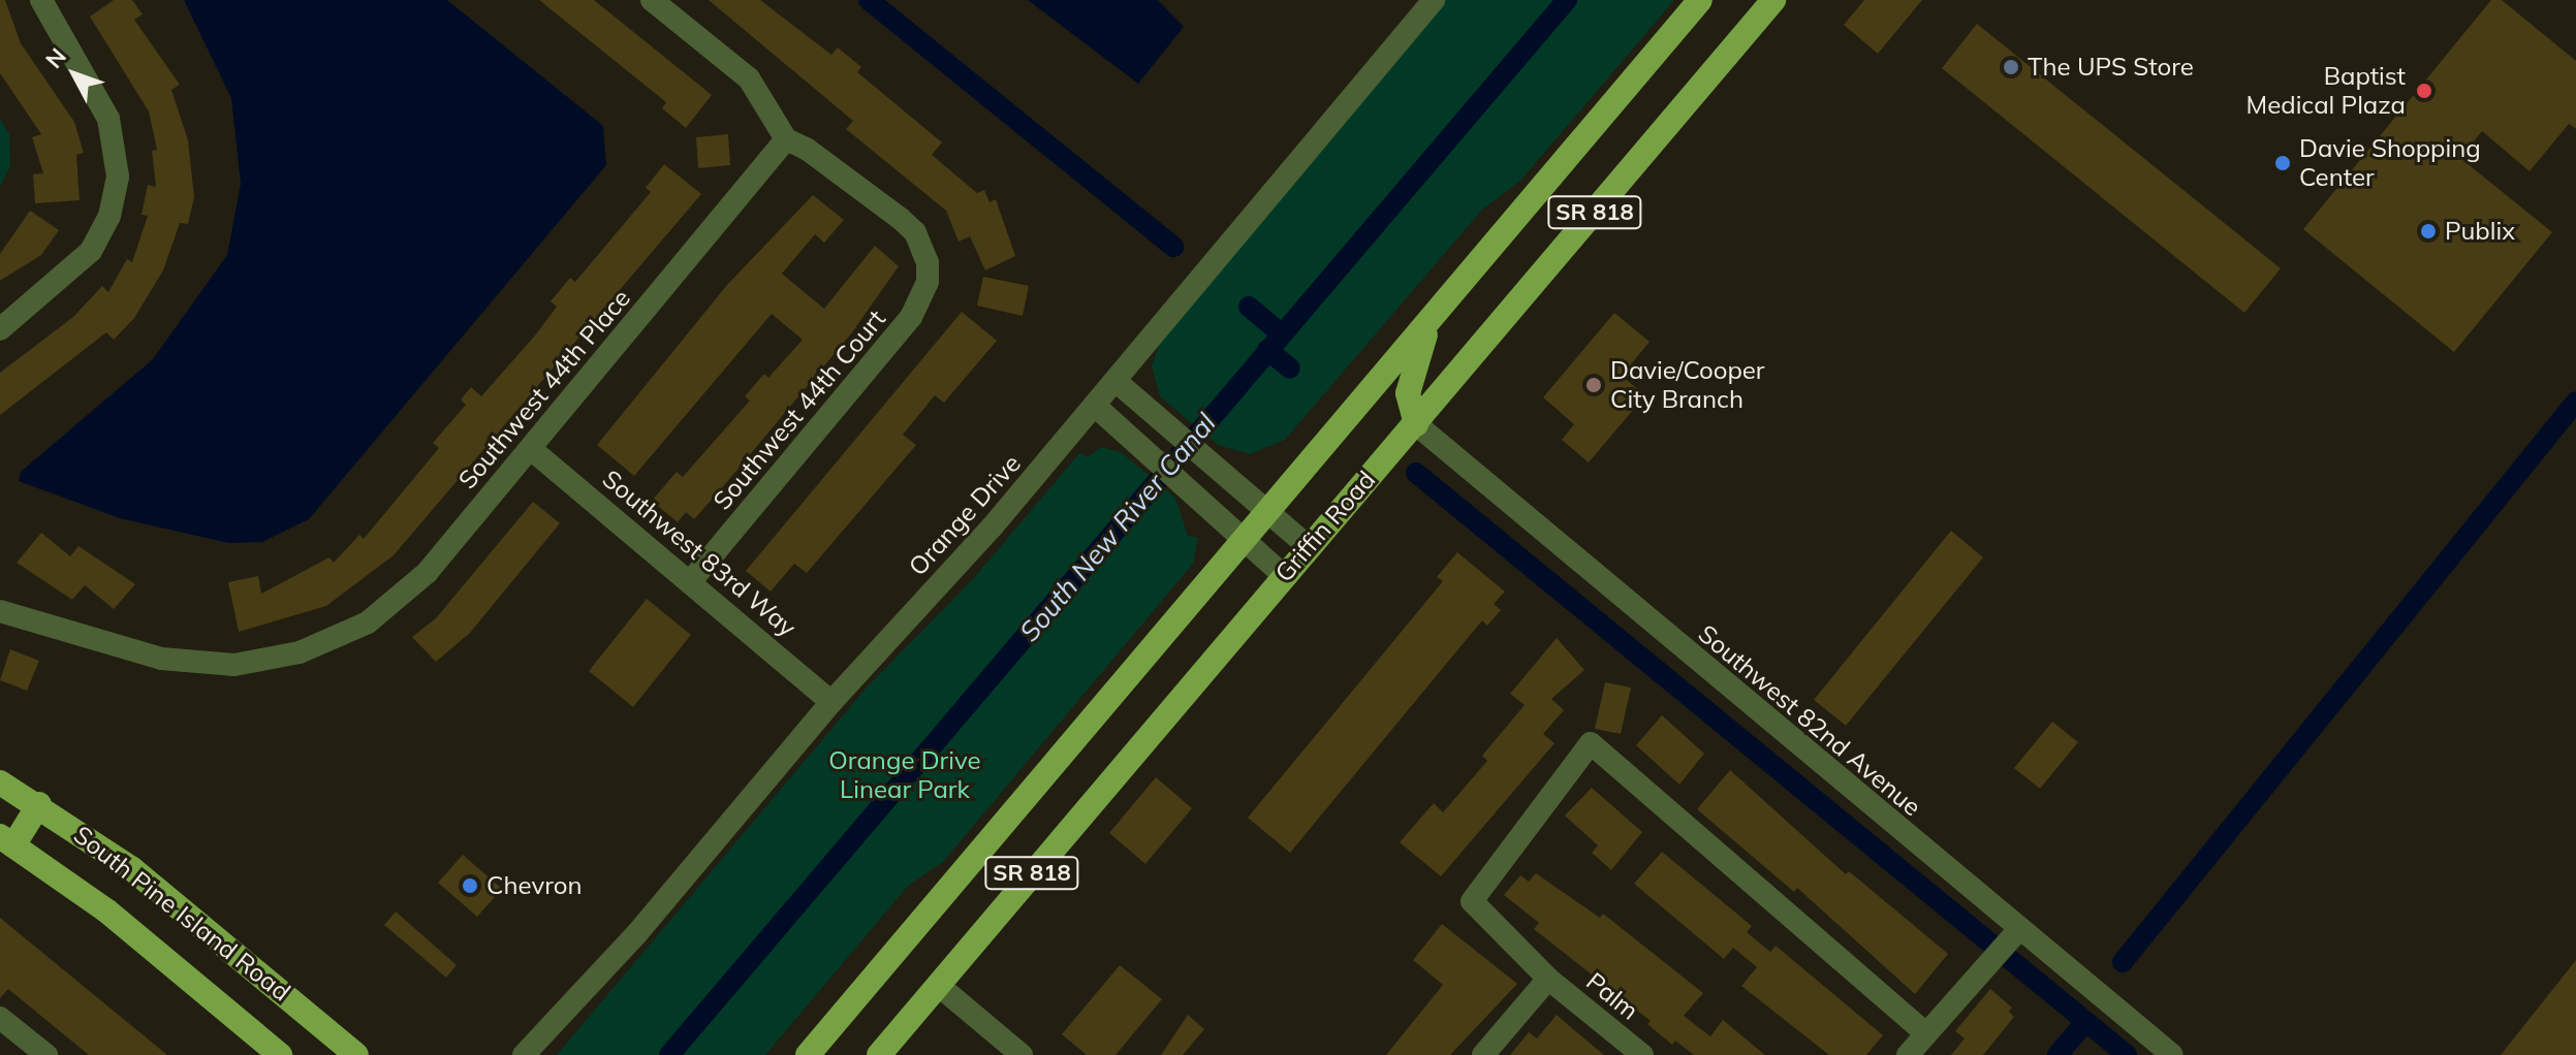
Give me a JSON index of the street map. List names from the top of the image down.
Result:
{
  "streets": {
    "main road": ["SR 818", "Griffin Road", "South Pine Island Road"],
    "street": [
      "Southwest 44th Place",
      "Southwest 44th Court",
      "Orange Drive",
      "Southwest 83rd Way",
      "Southwest 82nd Avenue",
      "Palm"
    ]
  },
  "crossings": [
    ["Southwest 44th Place", "Southwest 44th Court"],
    ["Southwest 44th Place", "Southwest 83rd Way"],
    ["Southwest 44th Court", "Southwest 83rd Way"],
    ["Orange Drive", "Southwest 83rd Way"],
    ["Griffin Road", "Southwest 82nd Avenue"]
  ],
  "water": ["South New River Canal"],
  "parks": ["Orange Drive Linear Park"],
  "places": [
    "The UPS Store",
    "Baptist Medical Plaza",
    "Davie Shopping Center",
    "Publix",
    "Davie/Cooper City Branch",
    "Chevron"
  ],
  "north": "top left"
}
